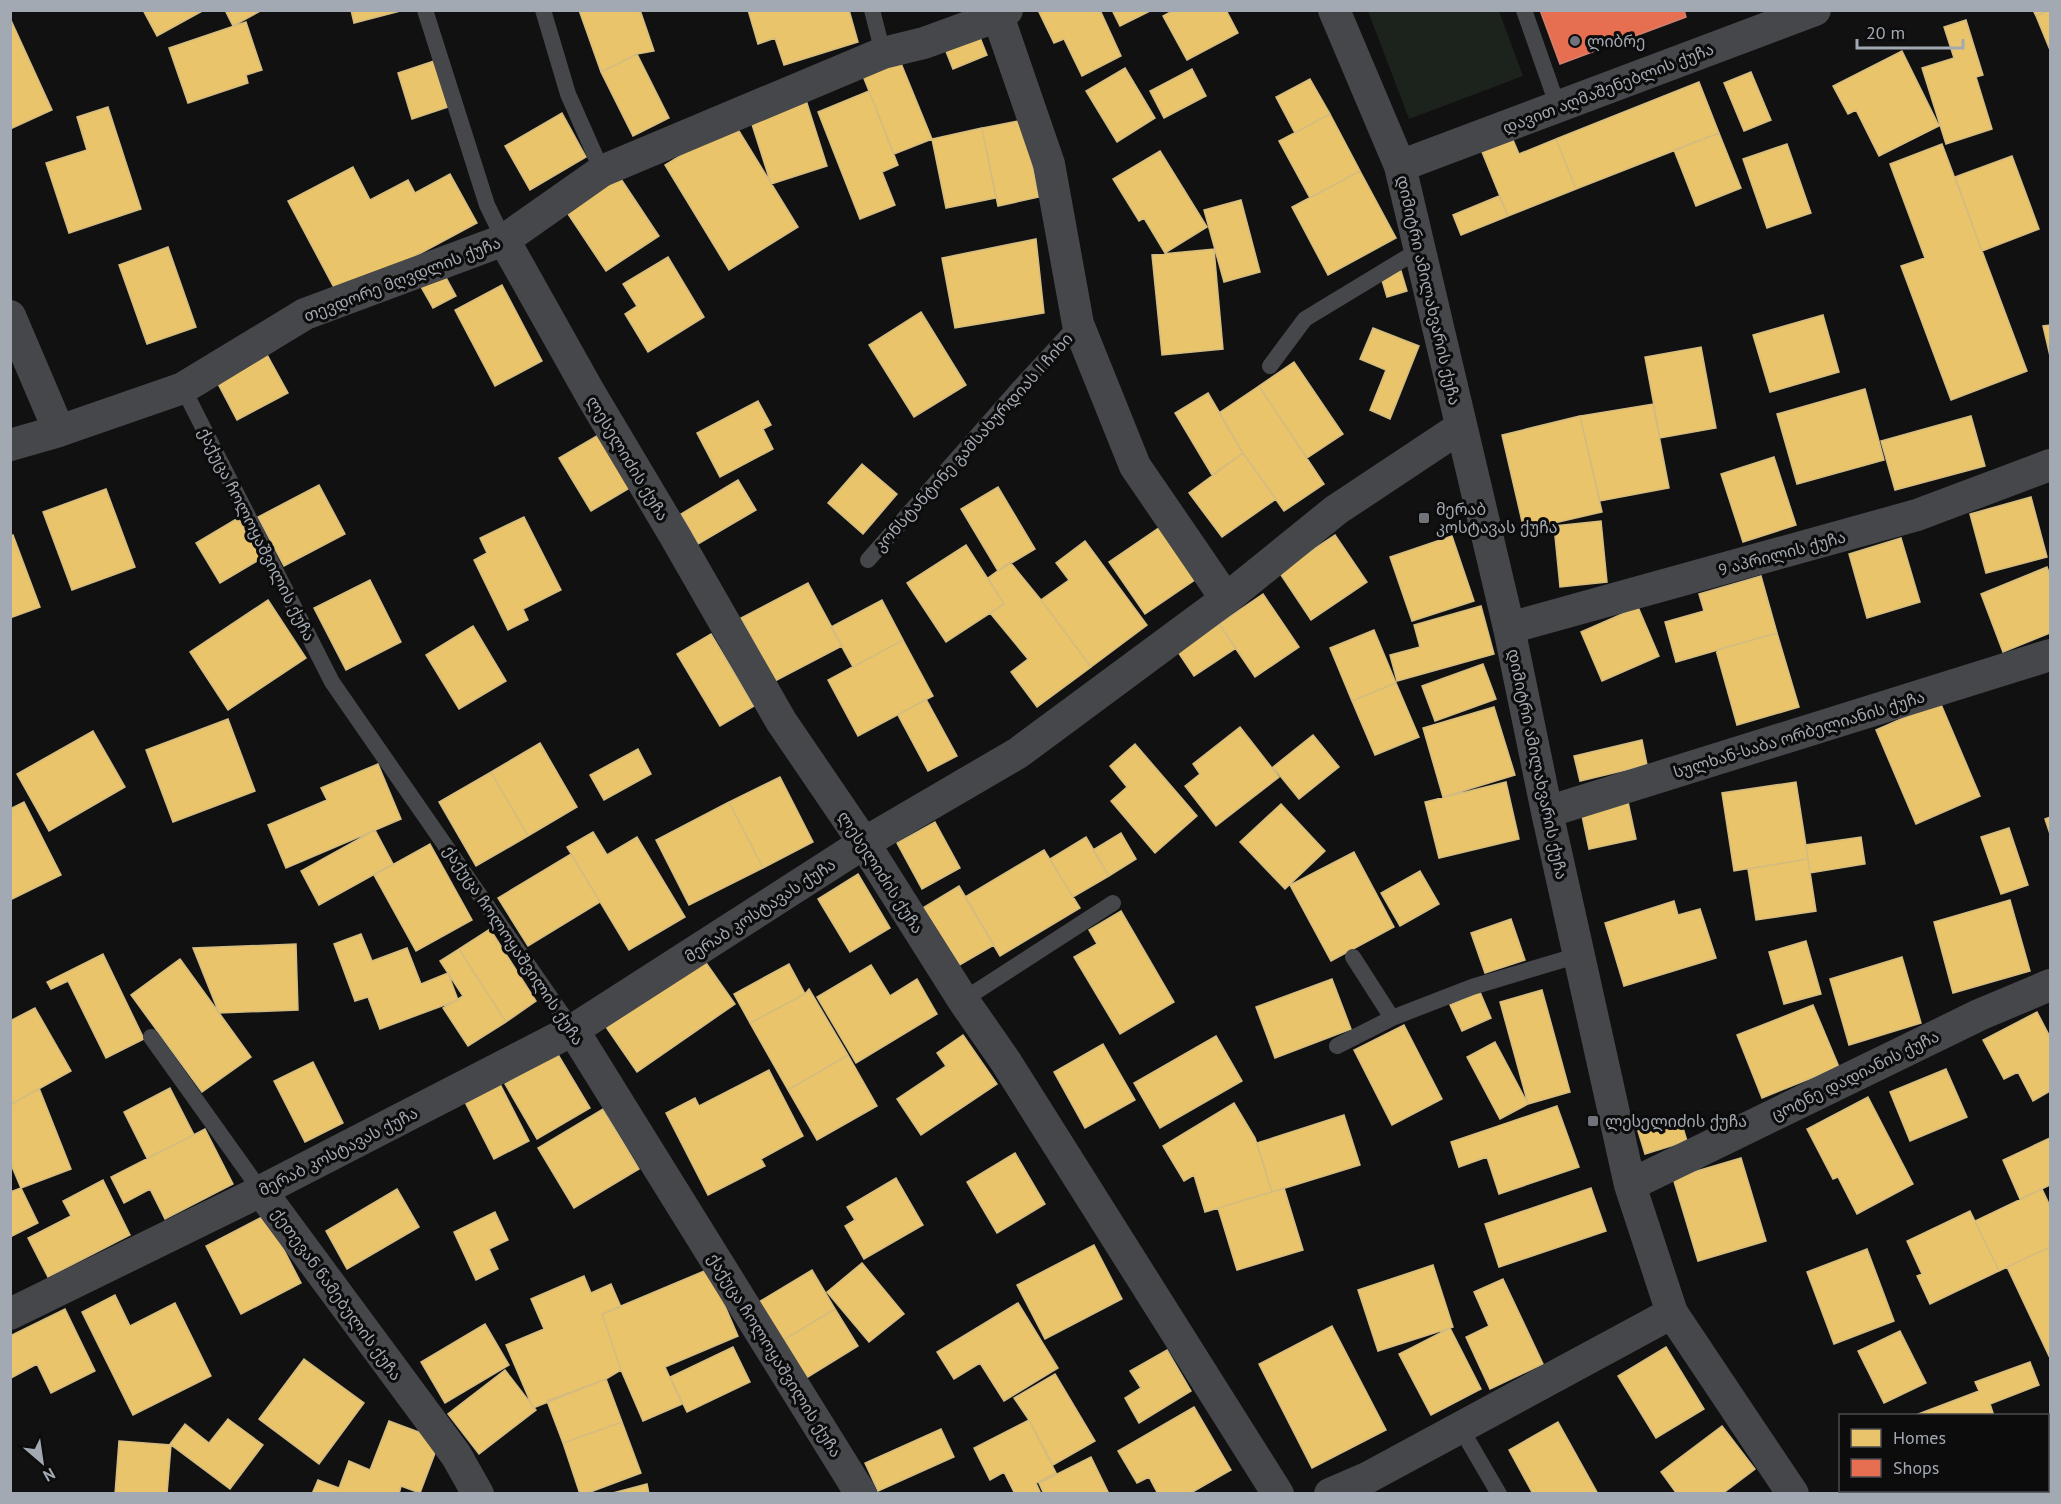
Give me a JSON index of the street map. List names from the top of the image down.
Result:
{
  "streets": {
    "street": [
      "დავით აღმაშენებლის ქუჩა",
      "თევდორე მღვდლის ქუჩა",
      "დიმიტრი ამილახვარის ქუჩა",
      "ლესელიძის ქუჩა",
      "ქაქუცა ჩოლოყაშვილის ქუჩა",
      "9 აპრილის ქუჩა",
      "სულხან-საბა ორბელიანის ქუჩა",
      "მერაბ კოსტავას ქუჩა",
      "ცოტნე დადიანის ქუჩა",
      "ქეთევან წამებულის ქუჩა"
    ],
    "lane": ["კონსტანტინე გამსახურდიას I ჩიხი"]
  },
  "crossings": [
    ["დავით აღმაშენებლის ქუჩა", "დიმიტრი ამილახვარის ქუჩა"],
    ["თევდორე მღვდლის ქუჩა", "ლესელიძის ქუჩა"],
    ["თევდორე მღვდლის ქუჩა", "ქაქუცა ჩოლოყაშვილის ქუჩა"],
    ["დიმიტრი ამილახვარის ქუჩა", "9 აპრილის ქუჩა"],
    ["დიმიტრი ამილახვარის ქუჩა", "სულხან-საბა ორბელიანის ქუჩა"],
    ["დიმიტრი ამილახვარის ქუჩა", "მერაბ კოსტავას ქუჩა"],
    ["დიმიტრი ამილახვარის ქუჩა", "ცოტნე დადიანის ქუჩა"],
    ["ლესელიძის ქუჩა", "მერაბ კოსტავას ქუჩა"],
    ["ქაქუცა ჩოლოყაშვილის ქუჩა", "მერაბ კოსტავას ქუჩა"],
    ["მერაბ კოსტავას ქუჩა", "ქეთევან წამებულის ქუჩა"]
  ],
  "places": {
    "other": ["ლიბრე"],
    "transit": ["მერაბ კოსტავას ქუჩა", "ლესელიძის ქუჩა"]
  },
  "legend": ["Homes", "Shops"],
  "scale_bar": "20 m",
  "north": "bottom right"
}
